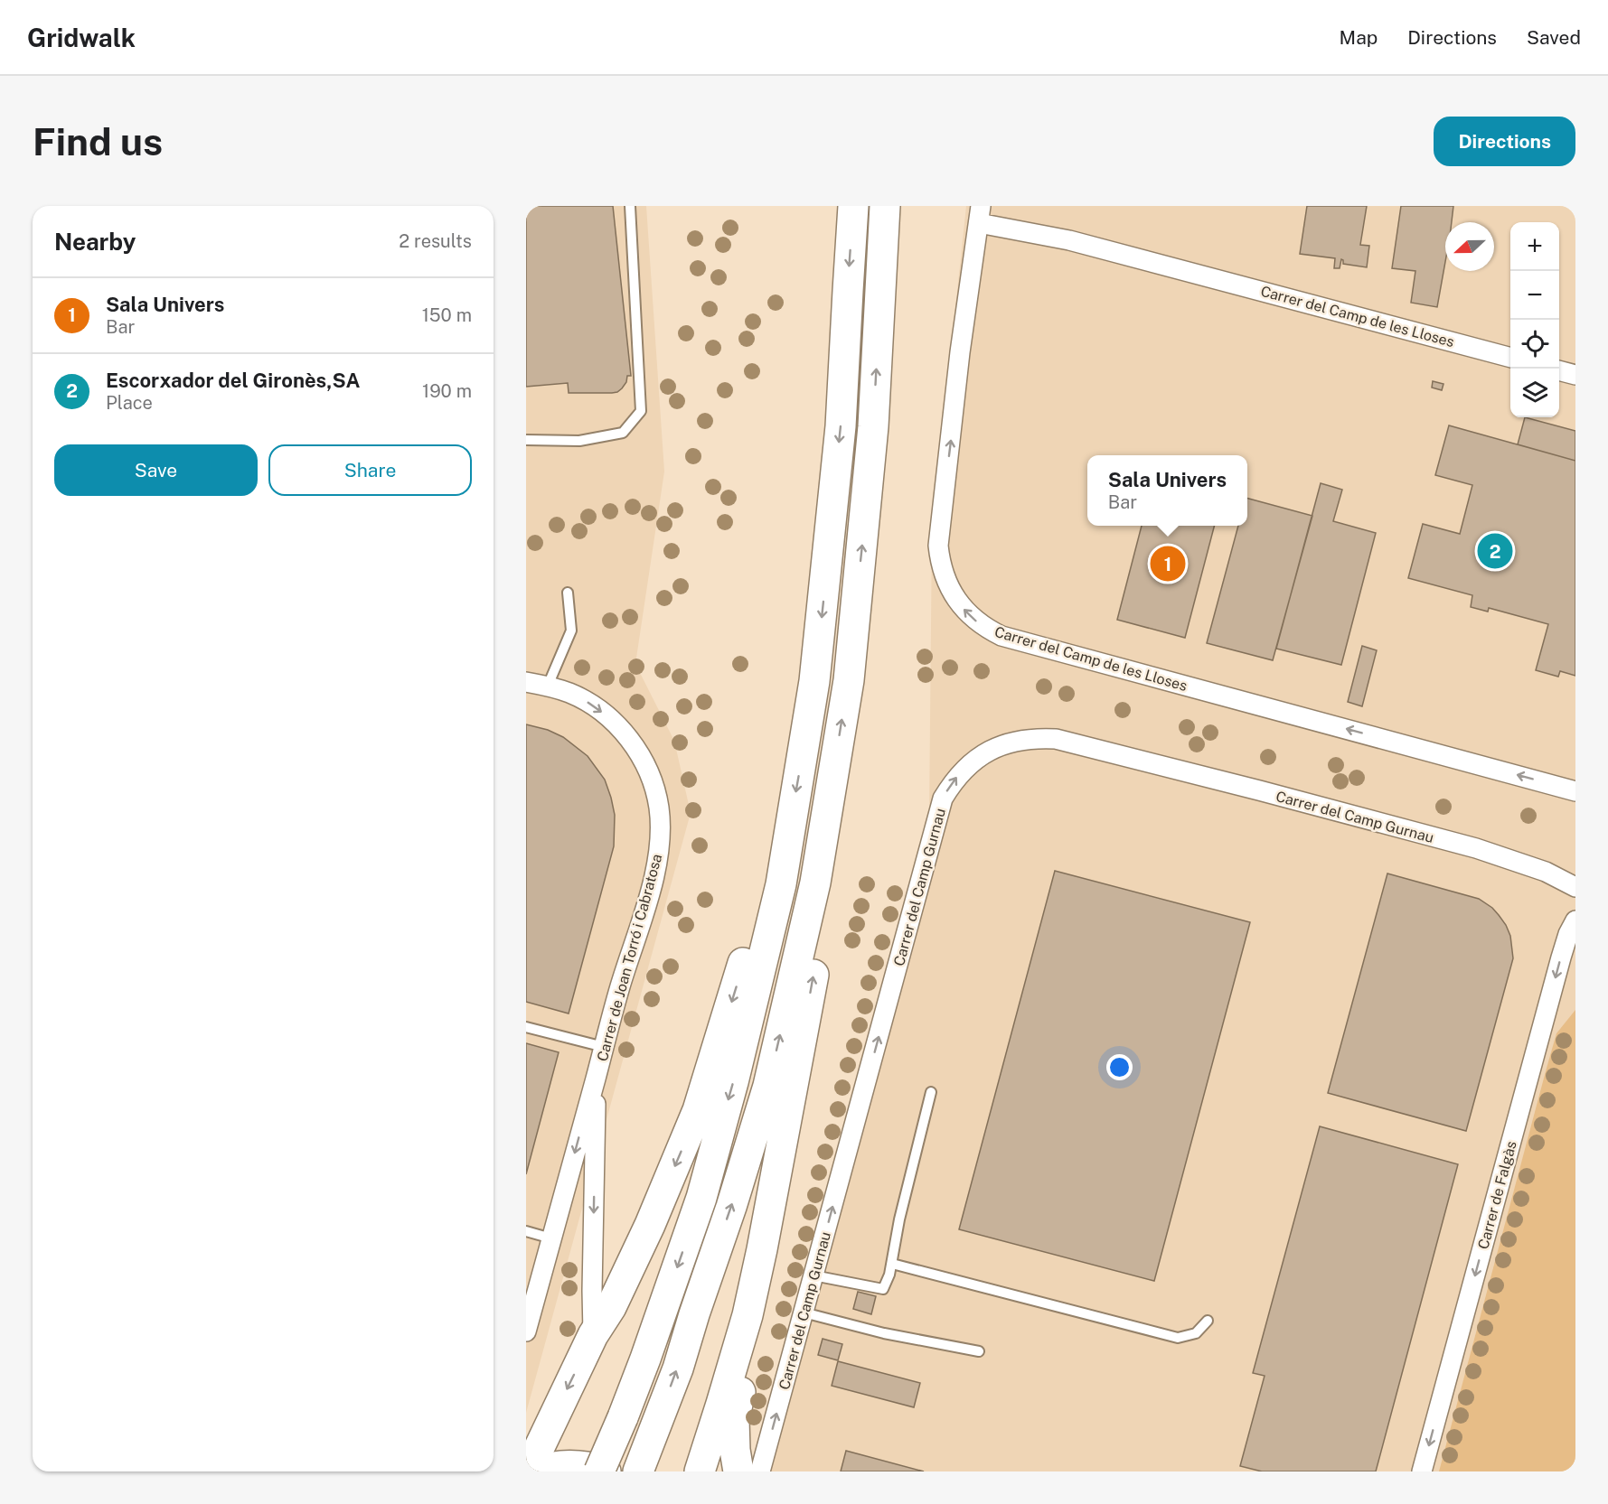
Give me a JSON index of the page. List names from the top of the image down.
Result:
{
  "streets": {
    "street": [
      "Carrer del Camp de les Lloses",
      "Carrer del Camp Gurnau",
      "Carrer de Joan Torró i Cabratosa",
      "Carrer de Falgàs"
    ]
  },
  "one_way": ["Carrer de Joan Torró i Cabratosa", "Carrer de Falgàs"],
  "north": "left",
  "page": {
    "header": "Gridwalk",
    "nav": ["Map", "Directions", "Saved"],
    "buttons": [
      "Directions",
      ["Save", "Share"]
    ],
    "title": "Find us",
    "heading": ["Nearby", "2 results"],
    "map_buttons": ["+", "−"],
    "list": [
      {
        "mark": "1",
        "name": "Sala Univers",
        "note": "Bar",
        "value": "150 m"
      },
      {
        "mark": "2",
        "name": "Escorxador del Gironès,SA",
        "note": "Place",
        "value": "190 m"
      }
    ],
    "popup": ["Sala Univers", "Bar"],
    "pins": ["2", "1"]
  }
}
